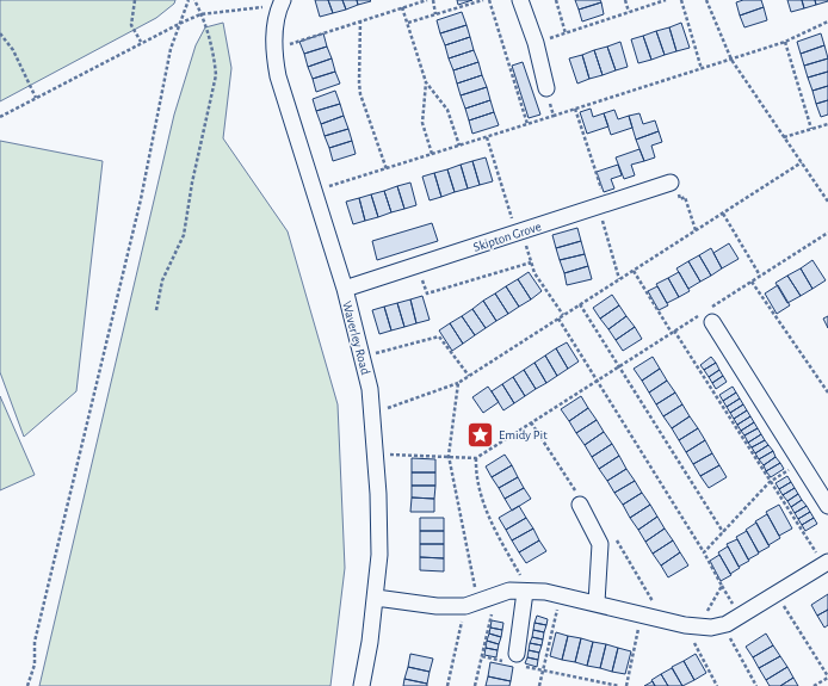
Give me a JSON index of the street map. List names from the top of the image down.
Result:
{
  "streets": {
    "street": ["Skipton Grove", "Waverley Road"]
  },
  "crossings": [
    ["Skipton Grove", "Waverley Road"]
  ],
  "places": {
    "place": ["Emidy Pit"]
  }
}
